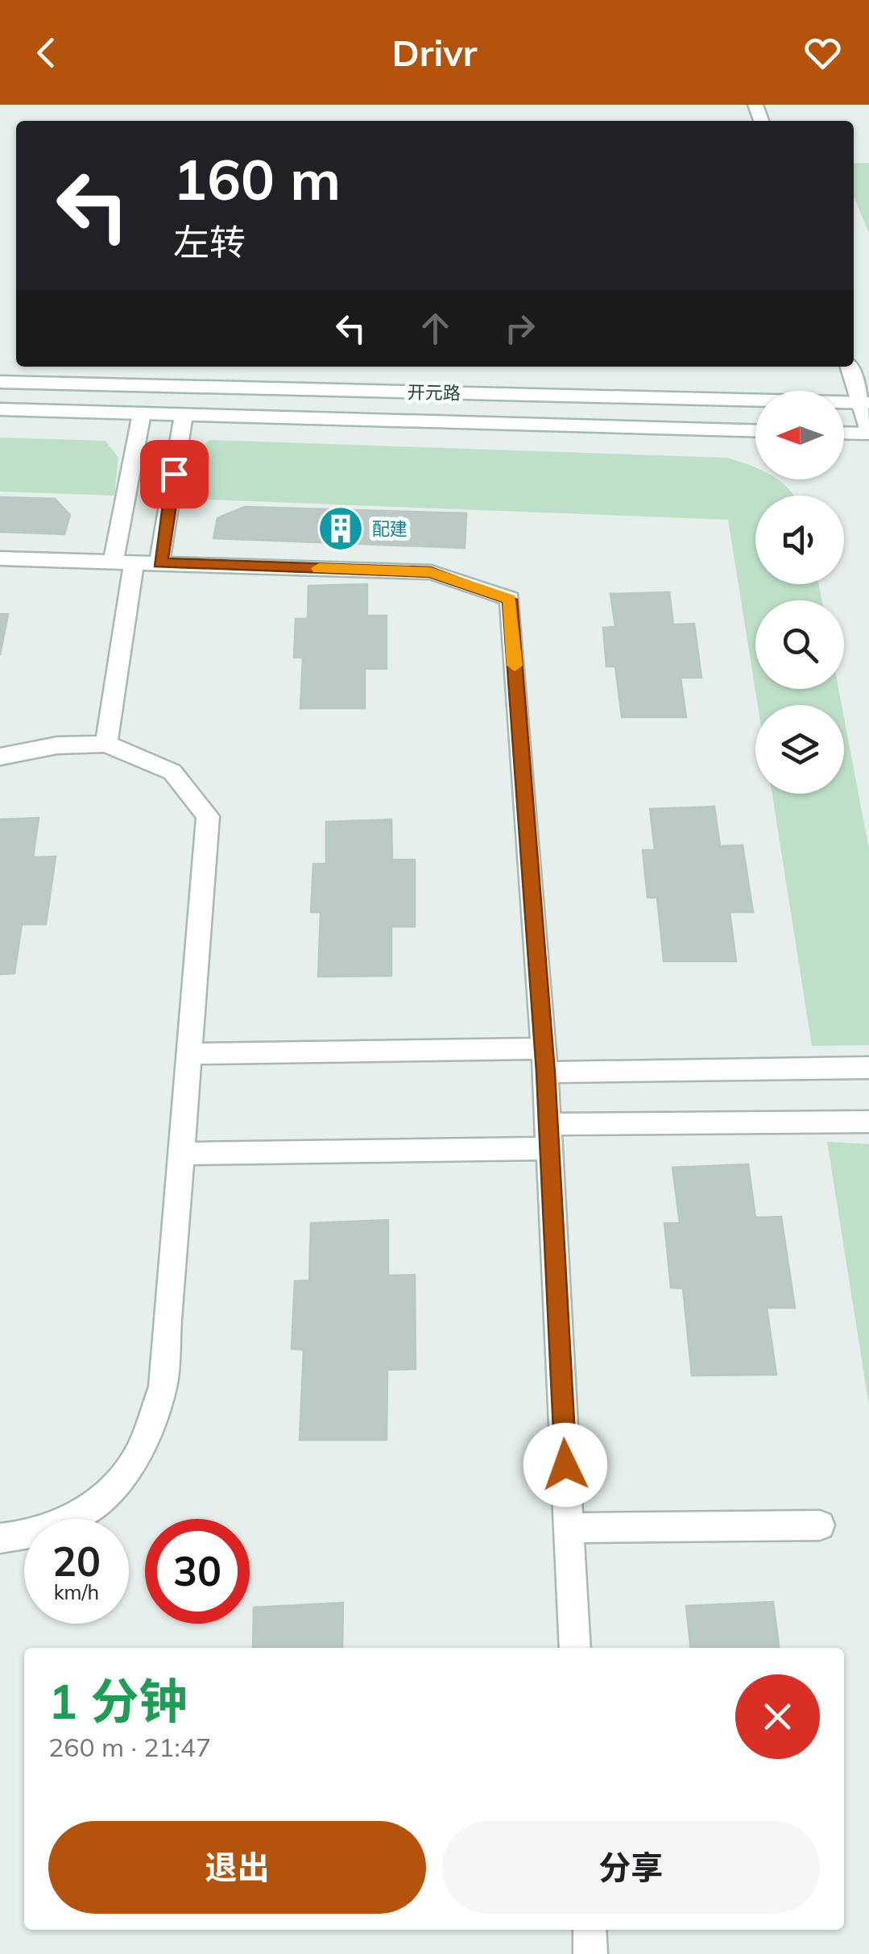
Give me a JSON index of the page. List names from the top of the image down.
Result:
{
  "streets": {
    "street": ["开元路"]
  },
  "places": {
    "building": ["配建"]
  },
  "north": "left",
  "page": {
    "header": "Drivr",
    "turn": ["160 m", "左转"],
    "speed": "20 km/h",
    "limit": "30",
    "heading": ["1 分钟", "260 m · 21:47"],
    "buttons": ["退出", "分享"]
  }
}
